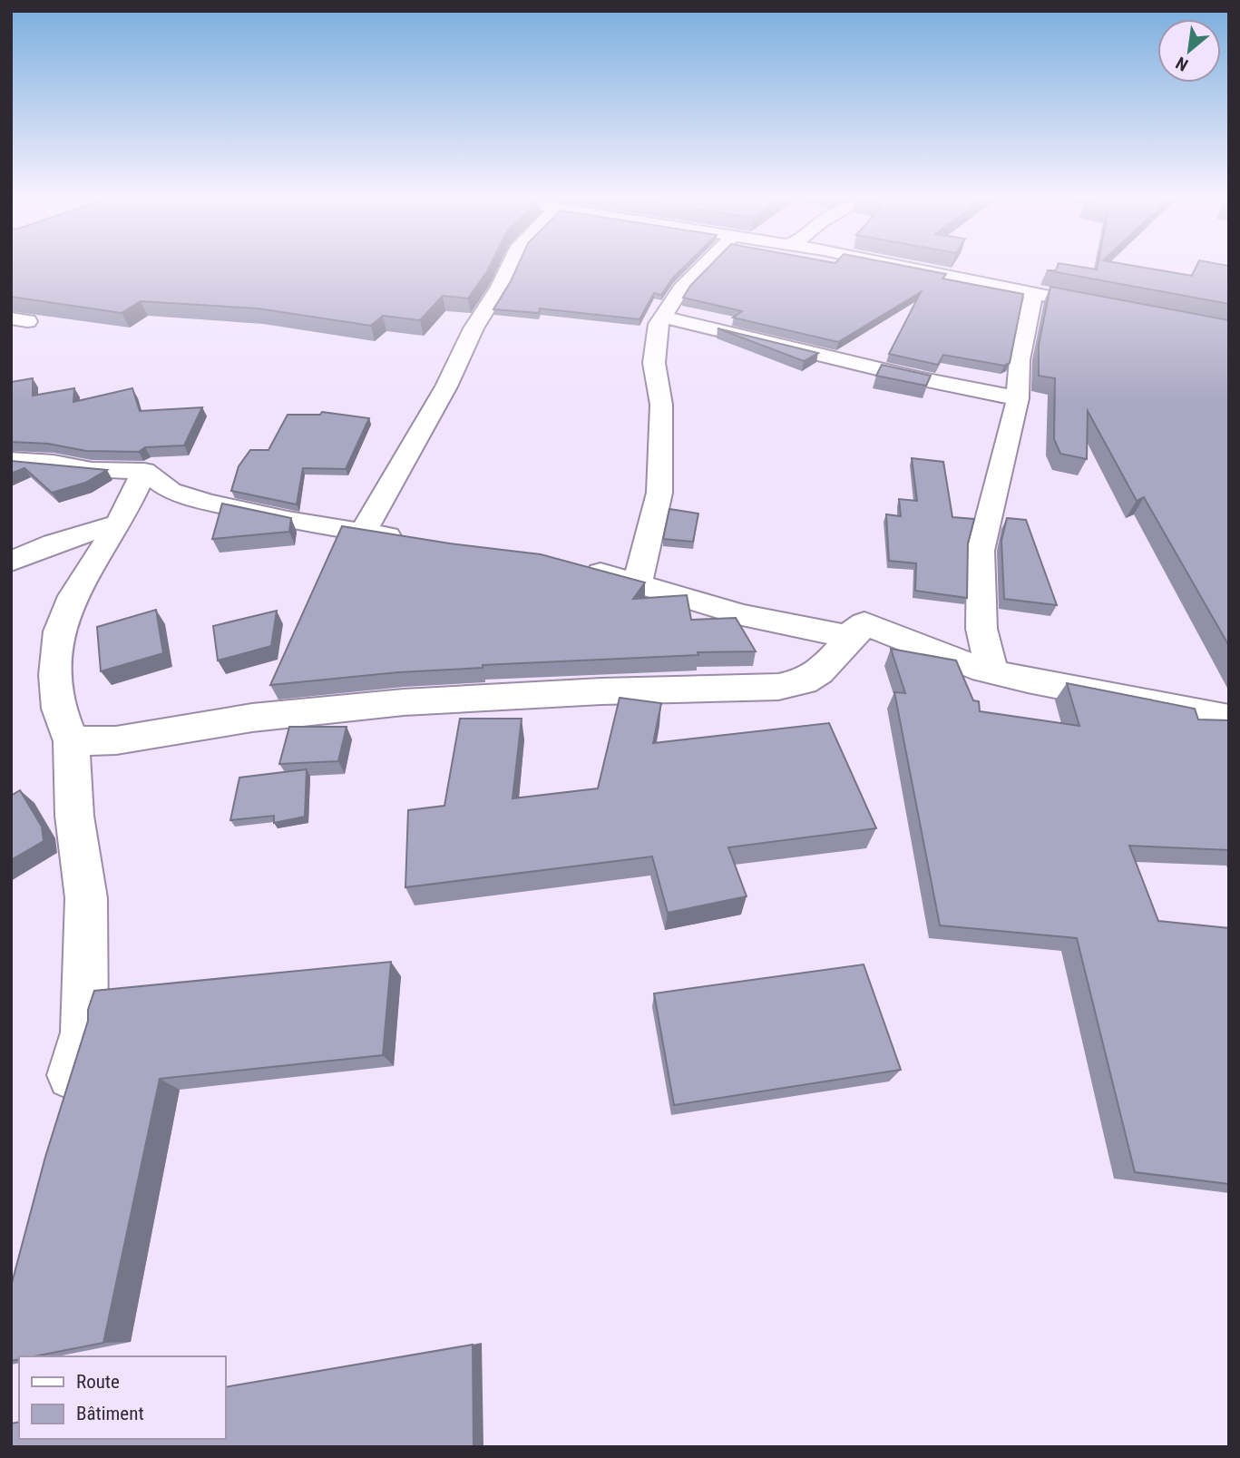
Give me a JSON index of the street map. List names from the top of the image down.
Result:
{
  "legend": ["Route", "Bâtiment"],
  "north": "bottom left"
}
